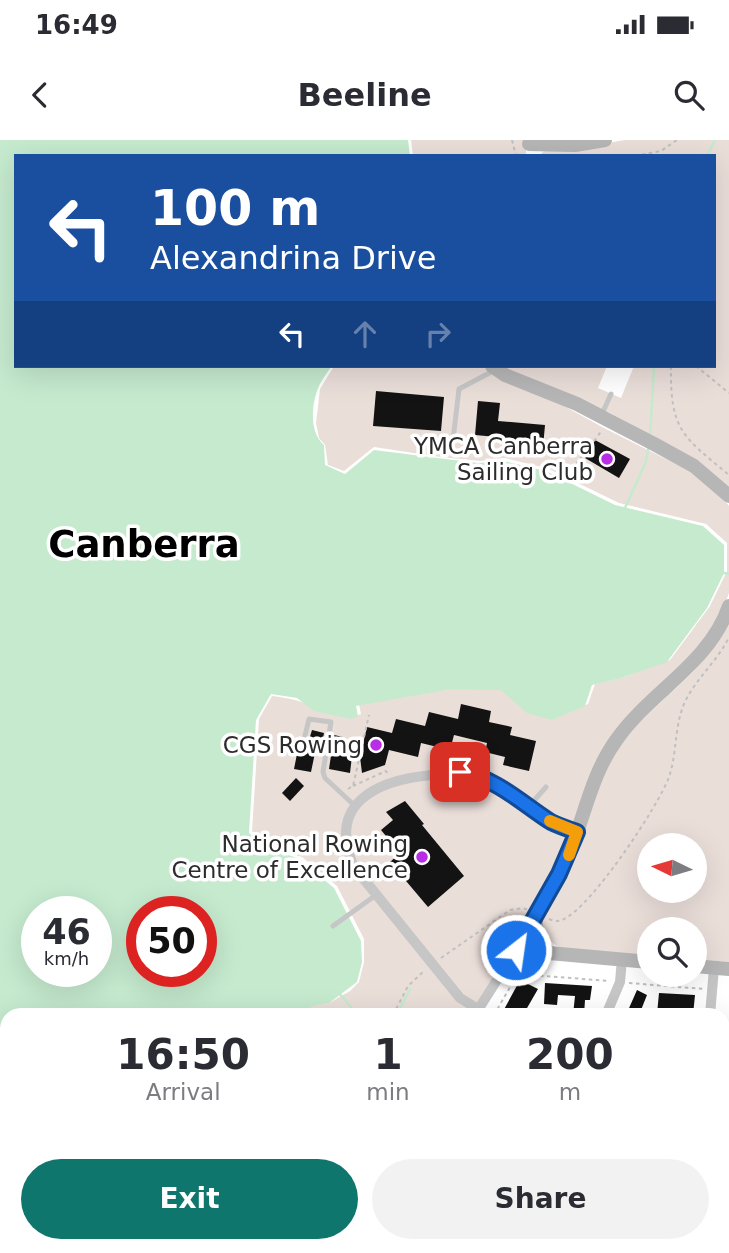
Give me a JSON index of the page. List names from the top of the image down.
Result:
{
  "districts": ["Canberra"],
  "places": ["YMCA Canberra Sailing Club", "CGS Rowing", "National Rowing Centre of Excellence"],
  "north": "left",
  "page": {
    "status": "16:49",
    "header": "Beeline",
    "turn": ["100 m", "Alexandrina Drive"],
    "speed": "46 km/h",
    "limit": "50",
    "eta": [
      "16:50",
      "Arrival",
      "1",
      "min",
      "200",
      "m"
    ],
    "buttons": ["Exit", "Share"]
  }
}
